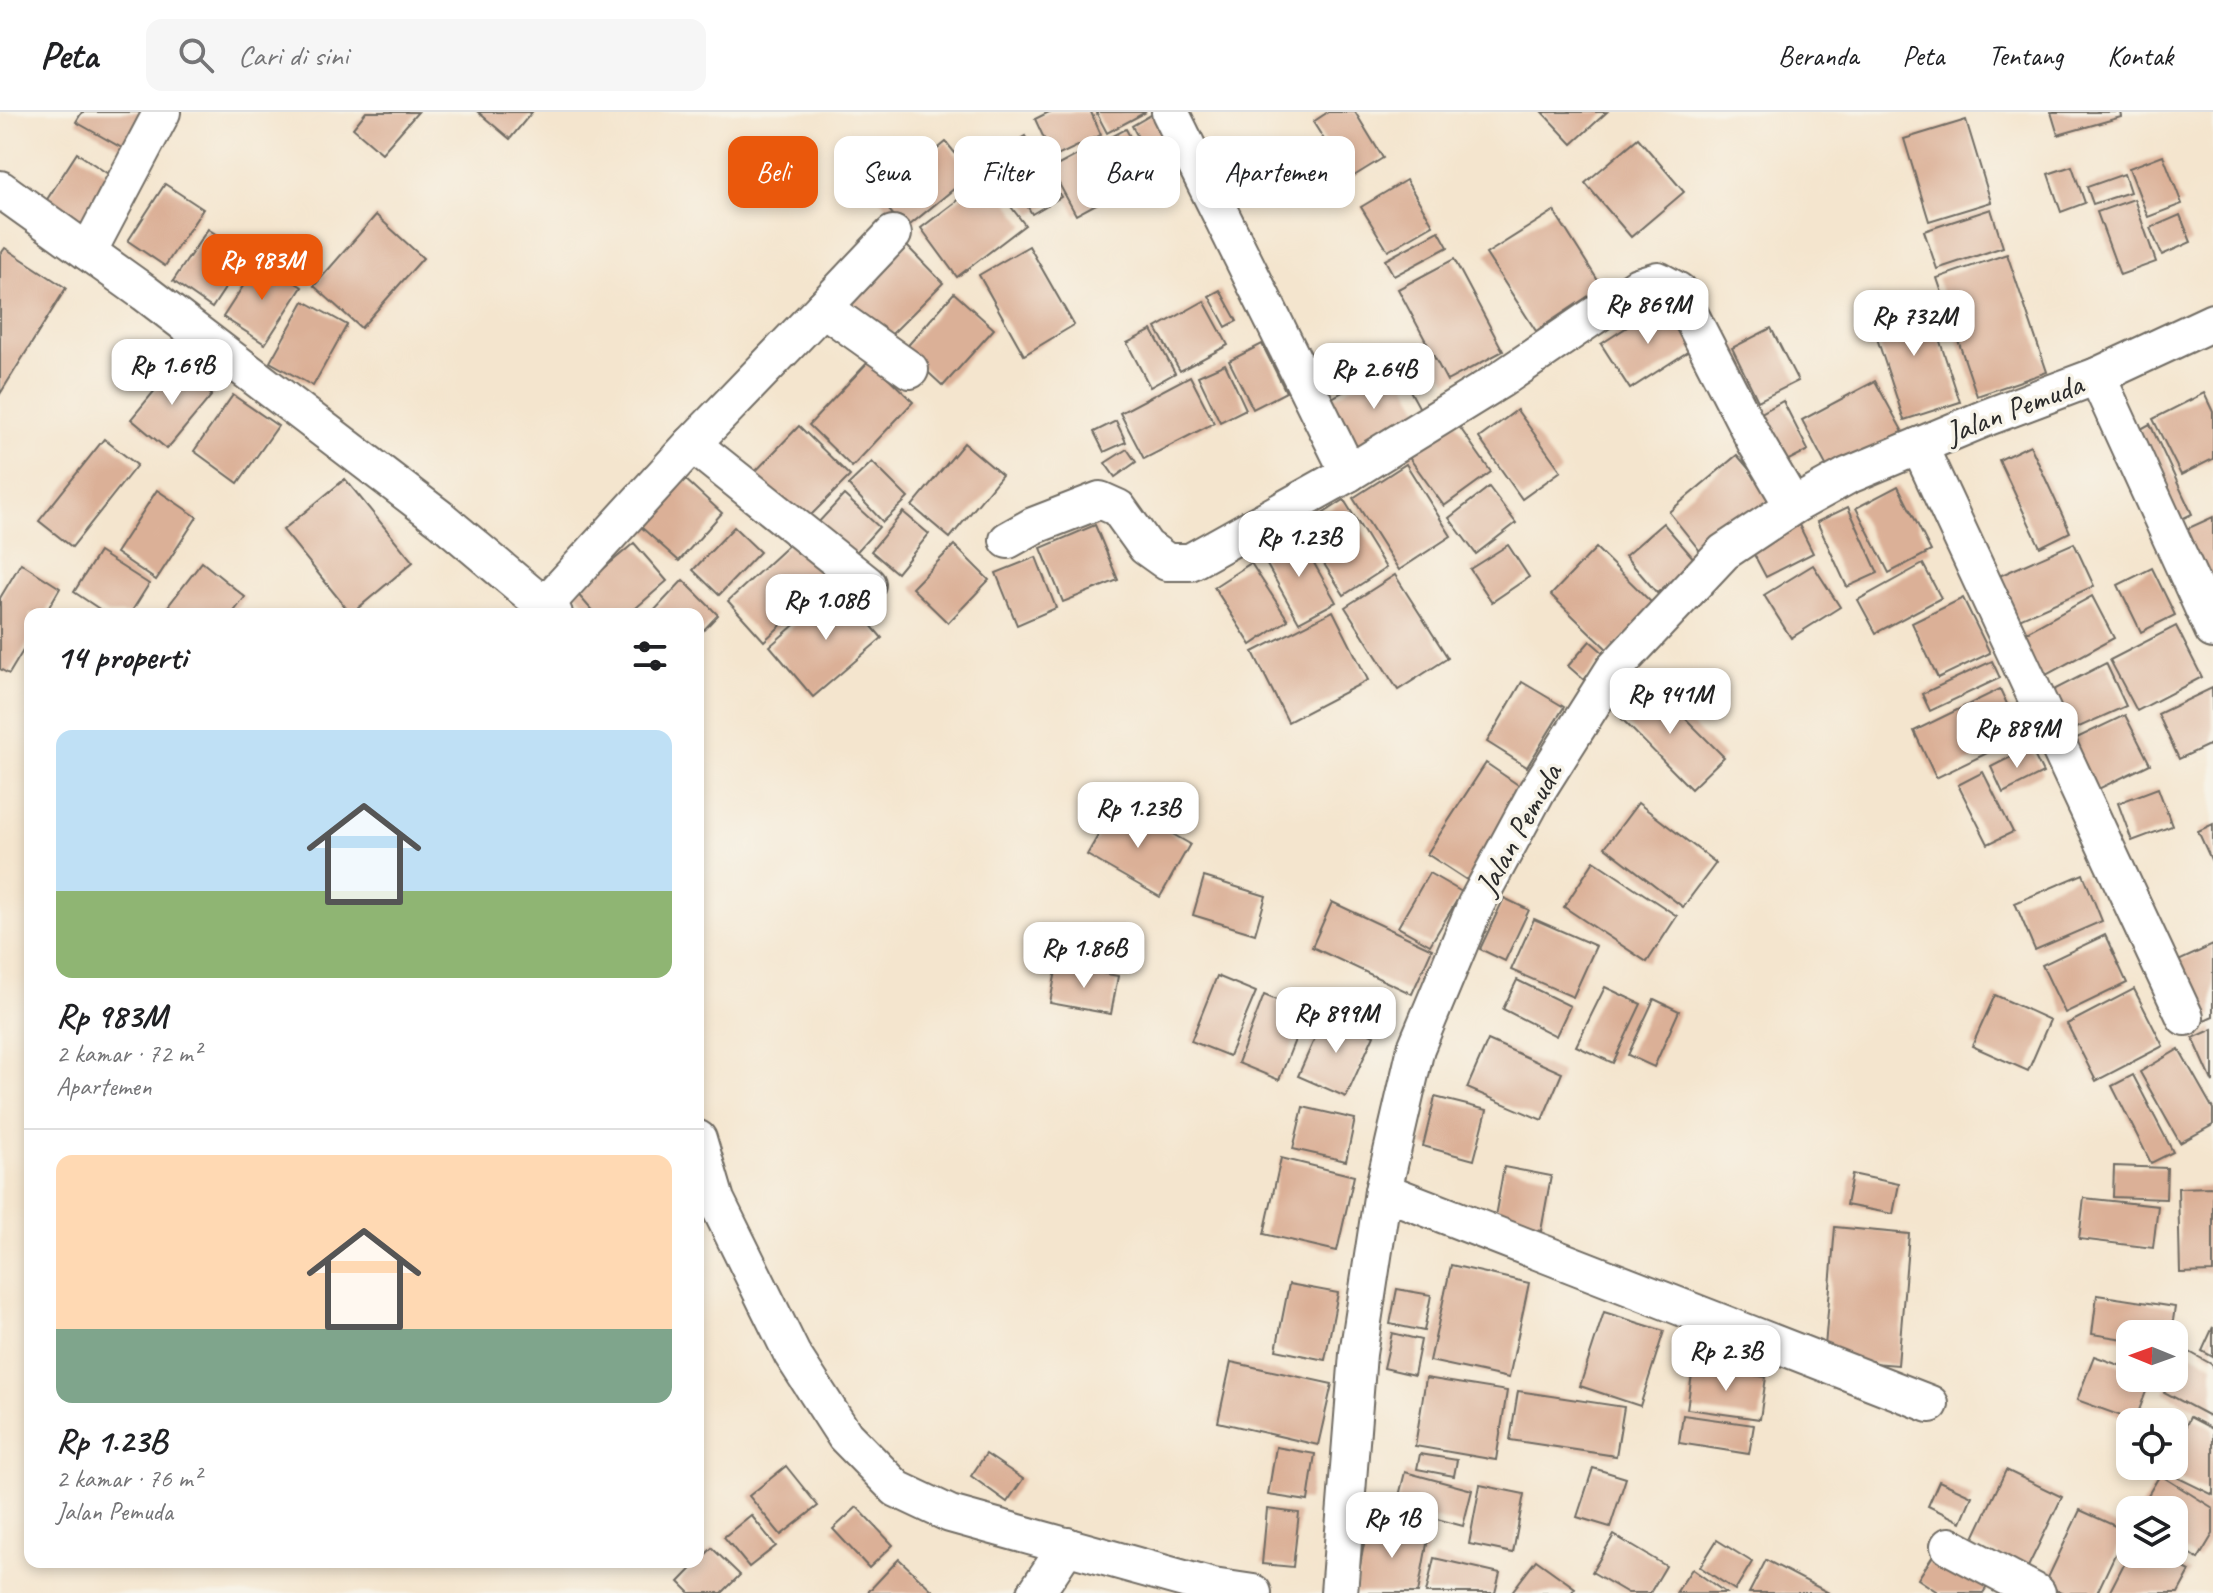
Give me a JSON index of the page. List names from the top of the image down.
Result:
{
  "streets": {
    "street": ["Jalan Pemuda"]
  },
  "north": "left",
  "page": {
    "header": "Peta",
    "search": "Cari di sini",
    "nav": [
      "Beranda",
      "Peta",
      "Tentang",
      "Kontak"
    ],
    "chip": [
      "Beli",
      "Sewa",
      "Filter",
      "Baru",
      "Apartemen"
    ],
    "price": [
      "Rp 983M",
      "Rp 869M",
      "Rp 732M",
      "Rp 1.69B",
      "Rp 2.64B",
      "Rp 1.23B",
      "Rp 1.08B",
      "Rp 941M",
      "Rp 889M",
      "Rp 1.23B",
      "Rp 1.86B",
      "Rp 899M",
      "Rp 2.3B",
      "Rp 1B"
    ],
    "heading": "14 properti",
    "list": [
      {
        "name": "Rp 983M",
        "note": "2 kamar · 72 m² · Apartemen"
      },
      {
        "name": "Rp 1.23B",
        "note": "2 kamar · 76 m² · Jalan Pemuda"
      }
    ]
  }
}
